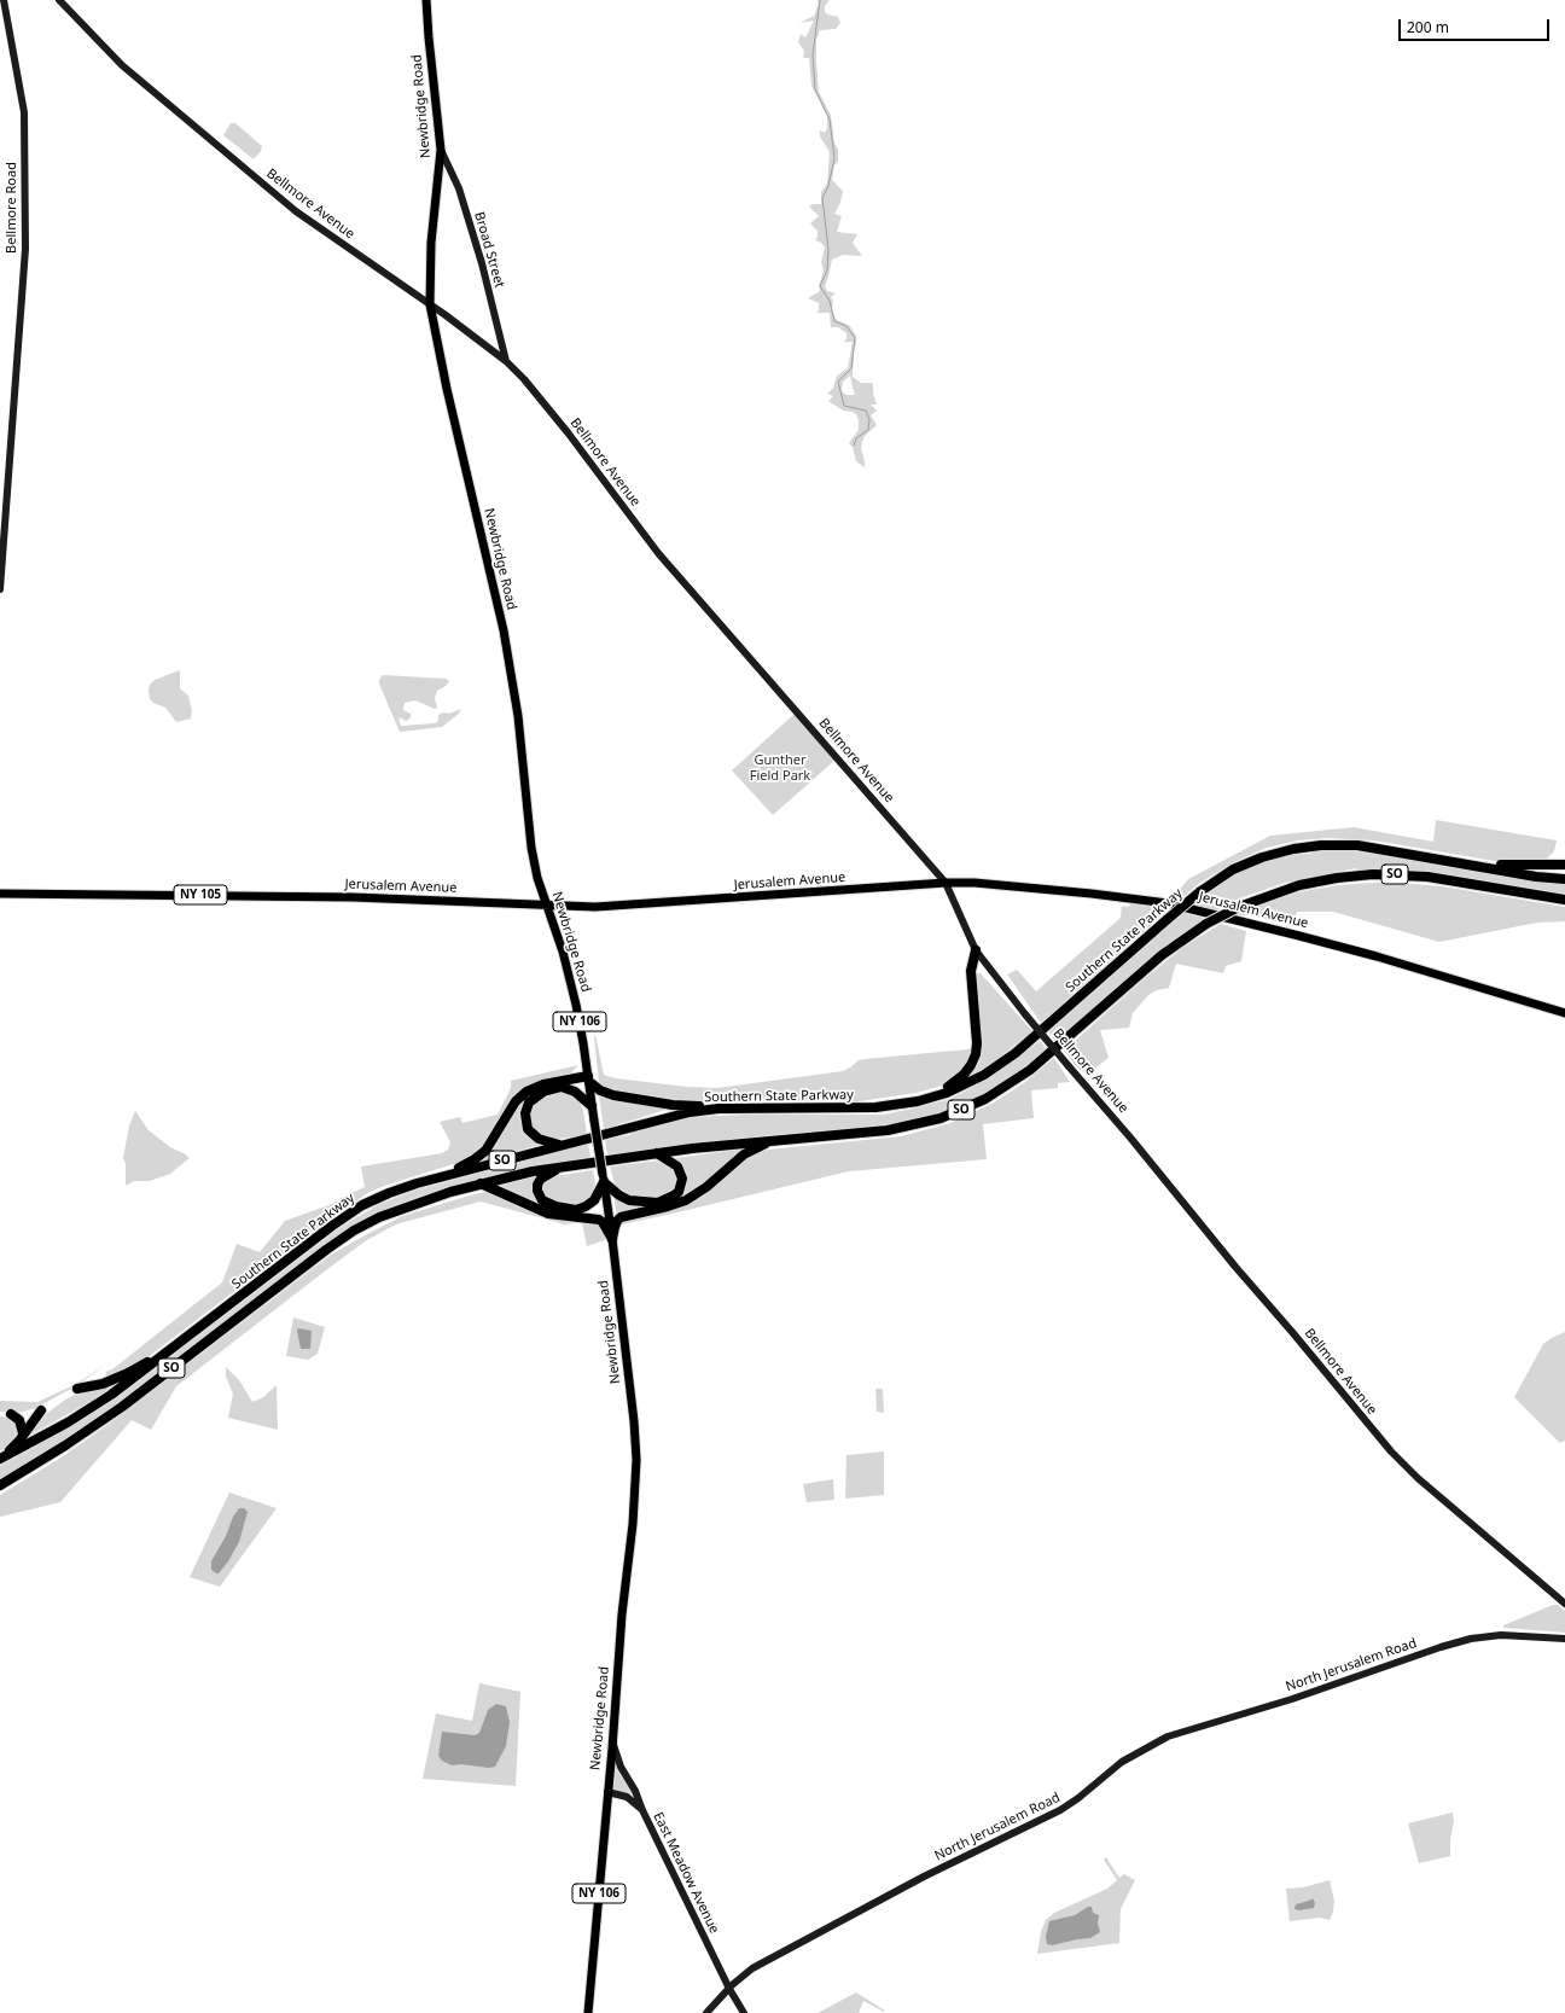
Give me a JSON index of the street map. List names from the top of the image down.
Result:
{
  "streets": {
    "highway": ["SO", "Southern State Parkway"],
    "main road": [
      "Newbridge Road",
      "Bellmore Avenue",
      "Bellmore Road",
      "Broad Street",
      "Jerusalem Avenue",
      "NY 105",
      "NY 106",
      "North Jerusalem Road",
      "East Meadow Avenue"
    ]
  },
  "crossings": [
    ["Newbridge Road", "Bellmore Avenue"],
    ["Newbridge Road", "Broad Street"],
    ["Newbridge Road", "Jerusalem Avenue"],
    ["Newbridge Road", "East Meadow Avenue"],
    ["Bellmore Avenue", "Broad Street"],
    ["Bellmore Avenue", "Jerusalem Avenue"],
    ["North Jerusalem Road", "East Meadow Avenue"]
  ],
  "parks": ["Gunther Field Park"],
  "scale_bar": "200 m"
}
